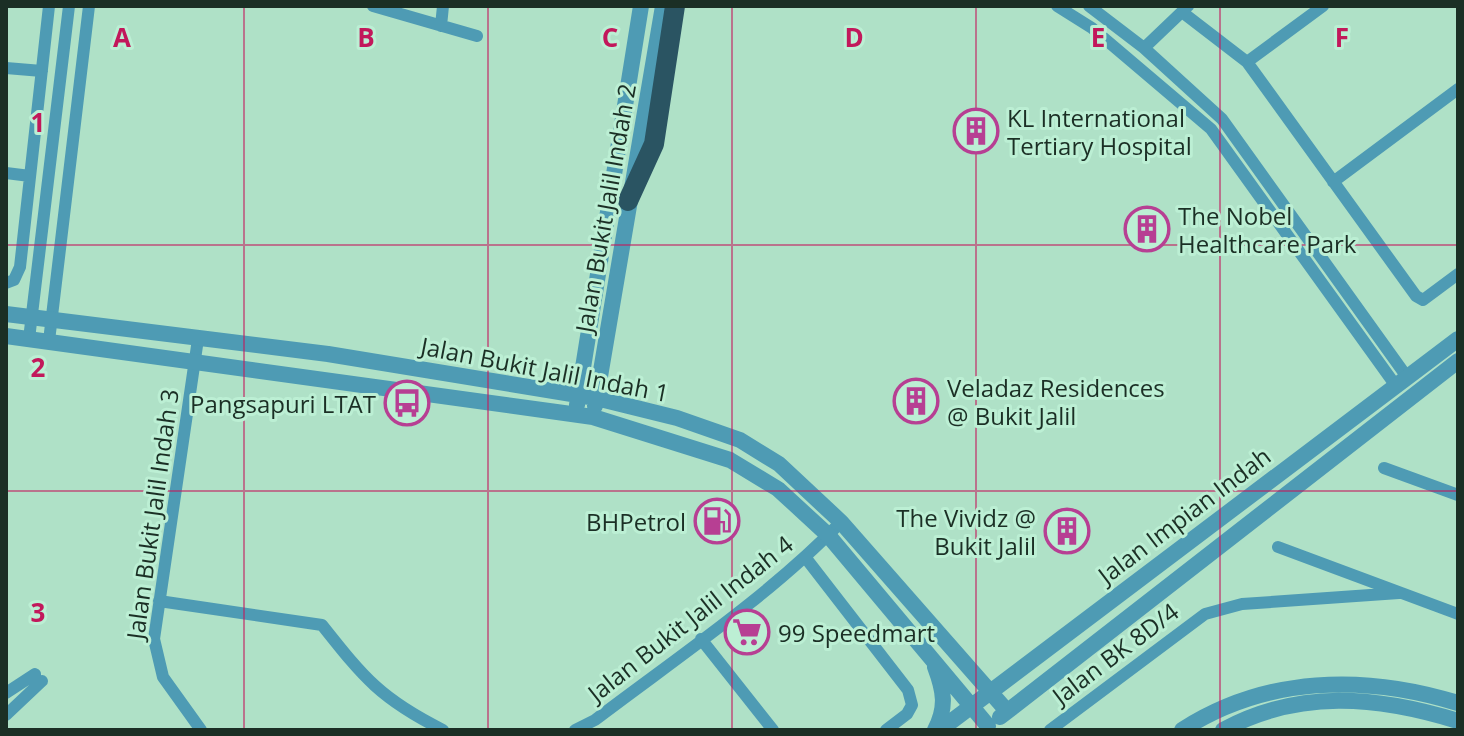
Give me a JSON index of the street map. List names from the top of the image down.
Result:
{
  "streets": {
    "street": [
      "Jalan Bukit Jalil Indah 2",
      "Jalan Bukit Jalil Indah 1",
      "Jalan Bukit Jalil Indah 3",
      "Jalan Impian Indah",
      "Jalan Bukit Jalil Indah 4",
      "Jalan BK 8D/4"
    ]
  },
  "crossings": [
    ["Jalan Bukit Jalil Indah 2", "Jalan Bukit Jalil Indah 1"],
    ["Jalan Bukit Jalil Indah 1", "Jalan Bukit Jalil Indah 3"],
    ["Jalan Bukit Jalil Indah 1", "Jalan Impian Indah"],
    ["Jalan Bukit Jalil Indah 1", "Jalan Bukit Jalil Indah 4"]
  ],
  "places": {
    "building": [
      "KL International Tertiary Hospital",
      "The Nobel Healthcare Park",
      "Veladaz Residences @ Bukit Jalil",
      "The Vividz @ Bukit Jalil"
    ],
    "bus stop": ["Pangsapuri LTAT"],
    "fuel station": ["BHPetrol"],
    "supermarket": ["99 Speedmart"]
  },
  "grid": {
    "columns": [
      "A",
      "B",
      "C",
      "D",
      "E",
      "F"
    ],
    "rows": ["1", "2", "3"]
  }
}
